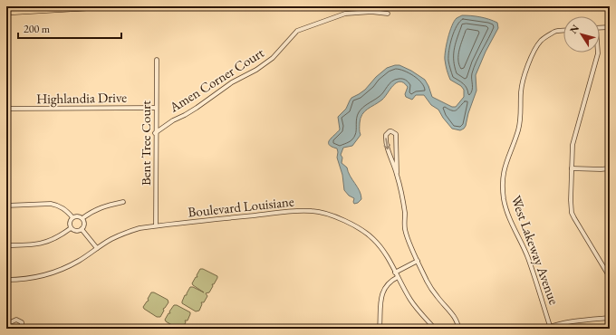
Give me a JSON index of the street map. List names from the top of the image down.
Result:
{
  "streets": {
    "street": [
      "Amen Corner Court",
      "Highlandia Drive",
      "Bent Tree Court",
      "Boulevard Louisiane",
      "West Lakeway Avenue"
    ]
  },
  "crossings": [
    ["Amen Corner Court", "Bent Tree Court"],
    ["Highlandia Drive", "Bent Tree Court"],
    ["Bent Tree Court", "Boulevard Louisiane"]
  ],
  "scale_bar": "200 m",
  "north": "top left"
}
